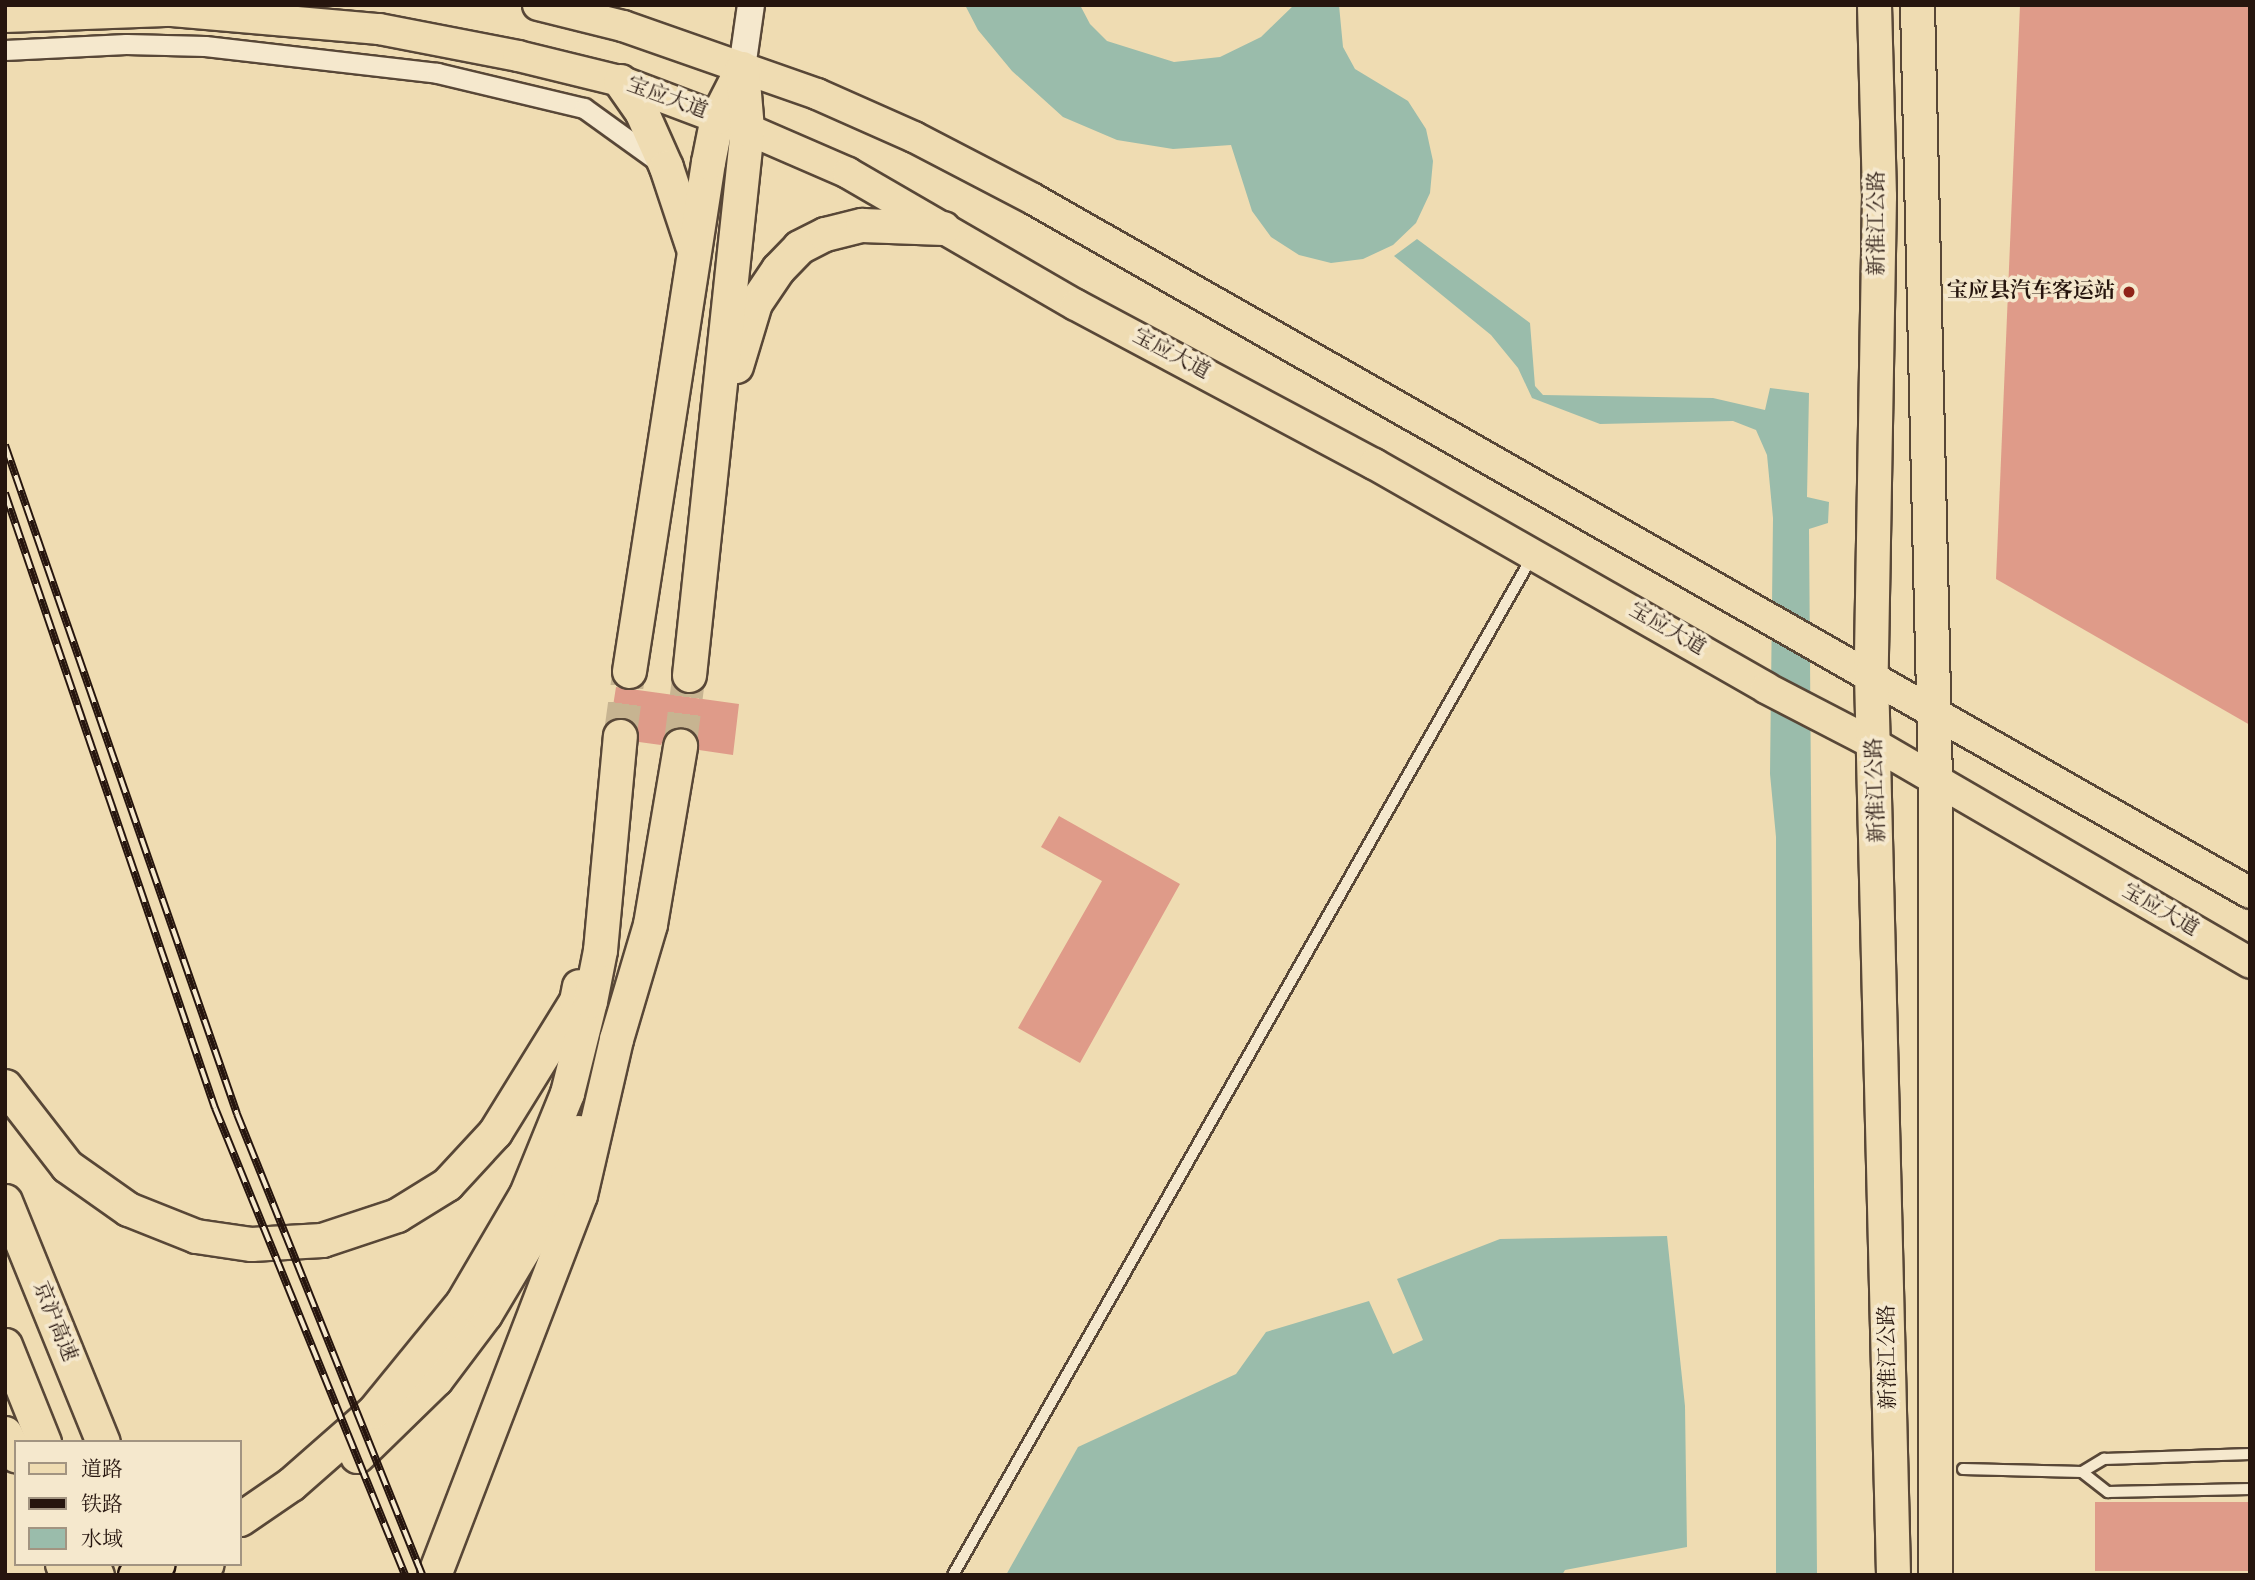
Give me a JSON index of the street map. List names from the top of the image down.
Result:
{
  "streets": {
    "highway": ["新淮江公路", "京沪高速"],
    "main road": ["宝应大道"]
  },
  "crossings": [
    ["宝应大道", "新淮江公路"]
  ],
  "places": ["宝应县汽车客运站"],
  "legend": ["道路", "铁路", "水域"]
}
